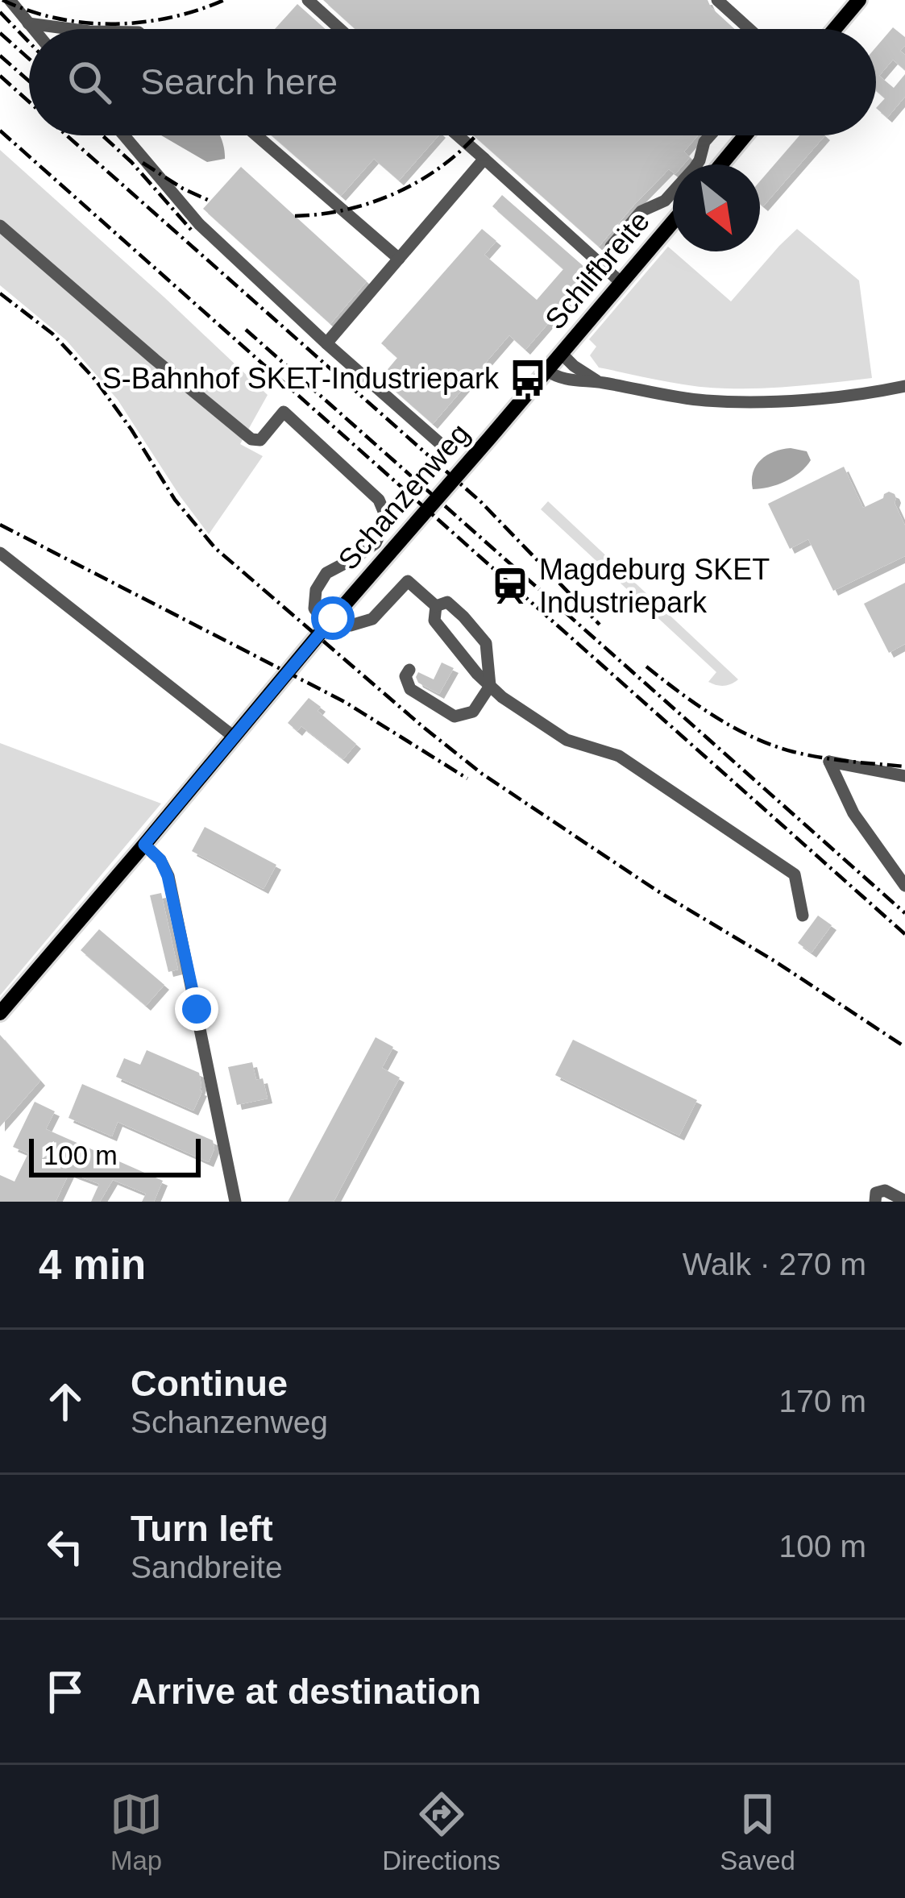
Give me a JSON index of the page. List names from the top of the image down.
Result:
{
  "streets": {
    "main road": ["Schilfbreite", "Schanzenweg"]
  },
  "crossings": [
    ["Schilfbreite", "Schanzenweg"]
  ],
  "places": {
    "bus stop": ["S-Bahnhof SKET-Industriepark"],
    "station": ["Magdeburg SKET Industriepark"]
  },
  "scale_bar": "100 m",
  "north": "bottom right",
  "page": {
    "search": "Search here",
    "scale": "100 m",
    "heading": ["4 min", "Walk · 270 m"],
    "list": [
      ["Continue", "Schanzenweg", "170 m"],
      ["Turn left", "Sandbreite", "100 m"],
      "Arrive at destination"
    ],
    "nav": ["Map", "Directions", "Saved"]
  }
}
